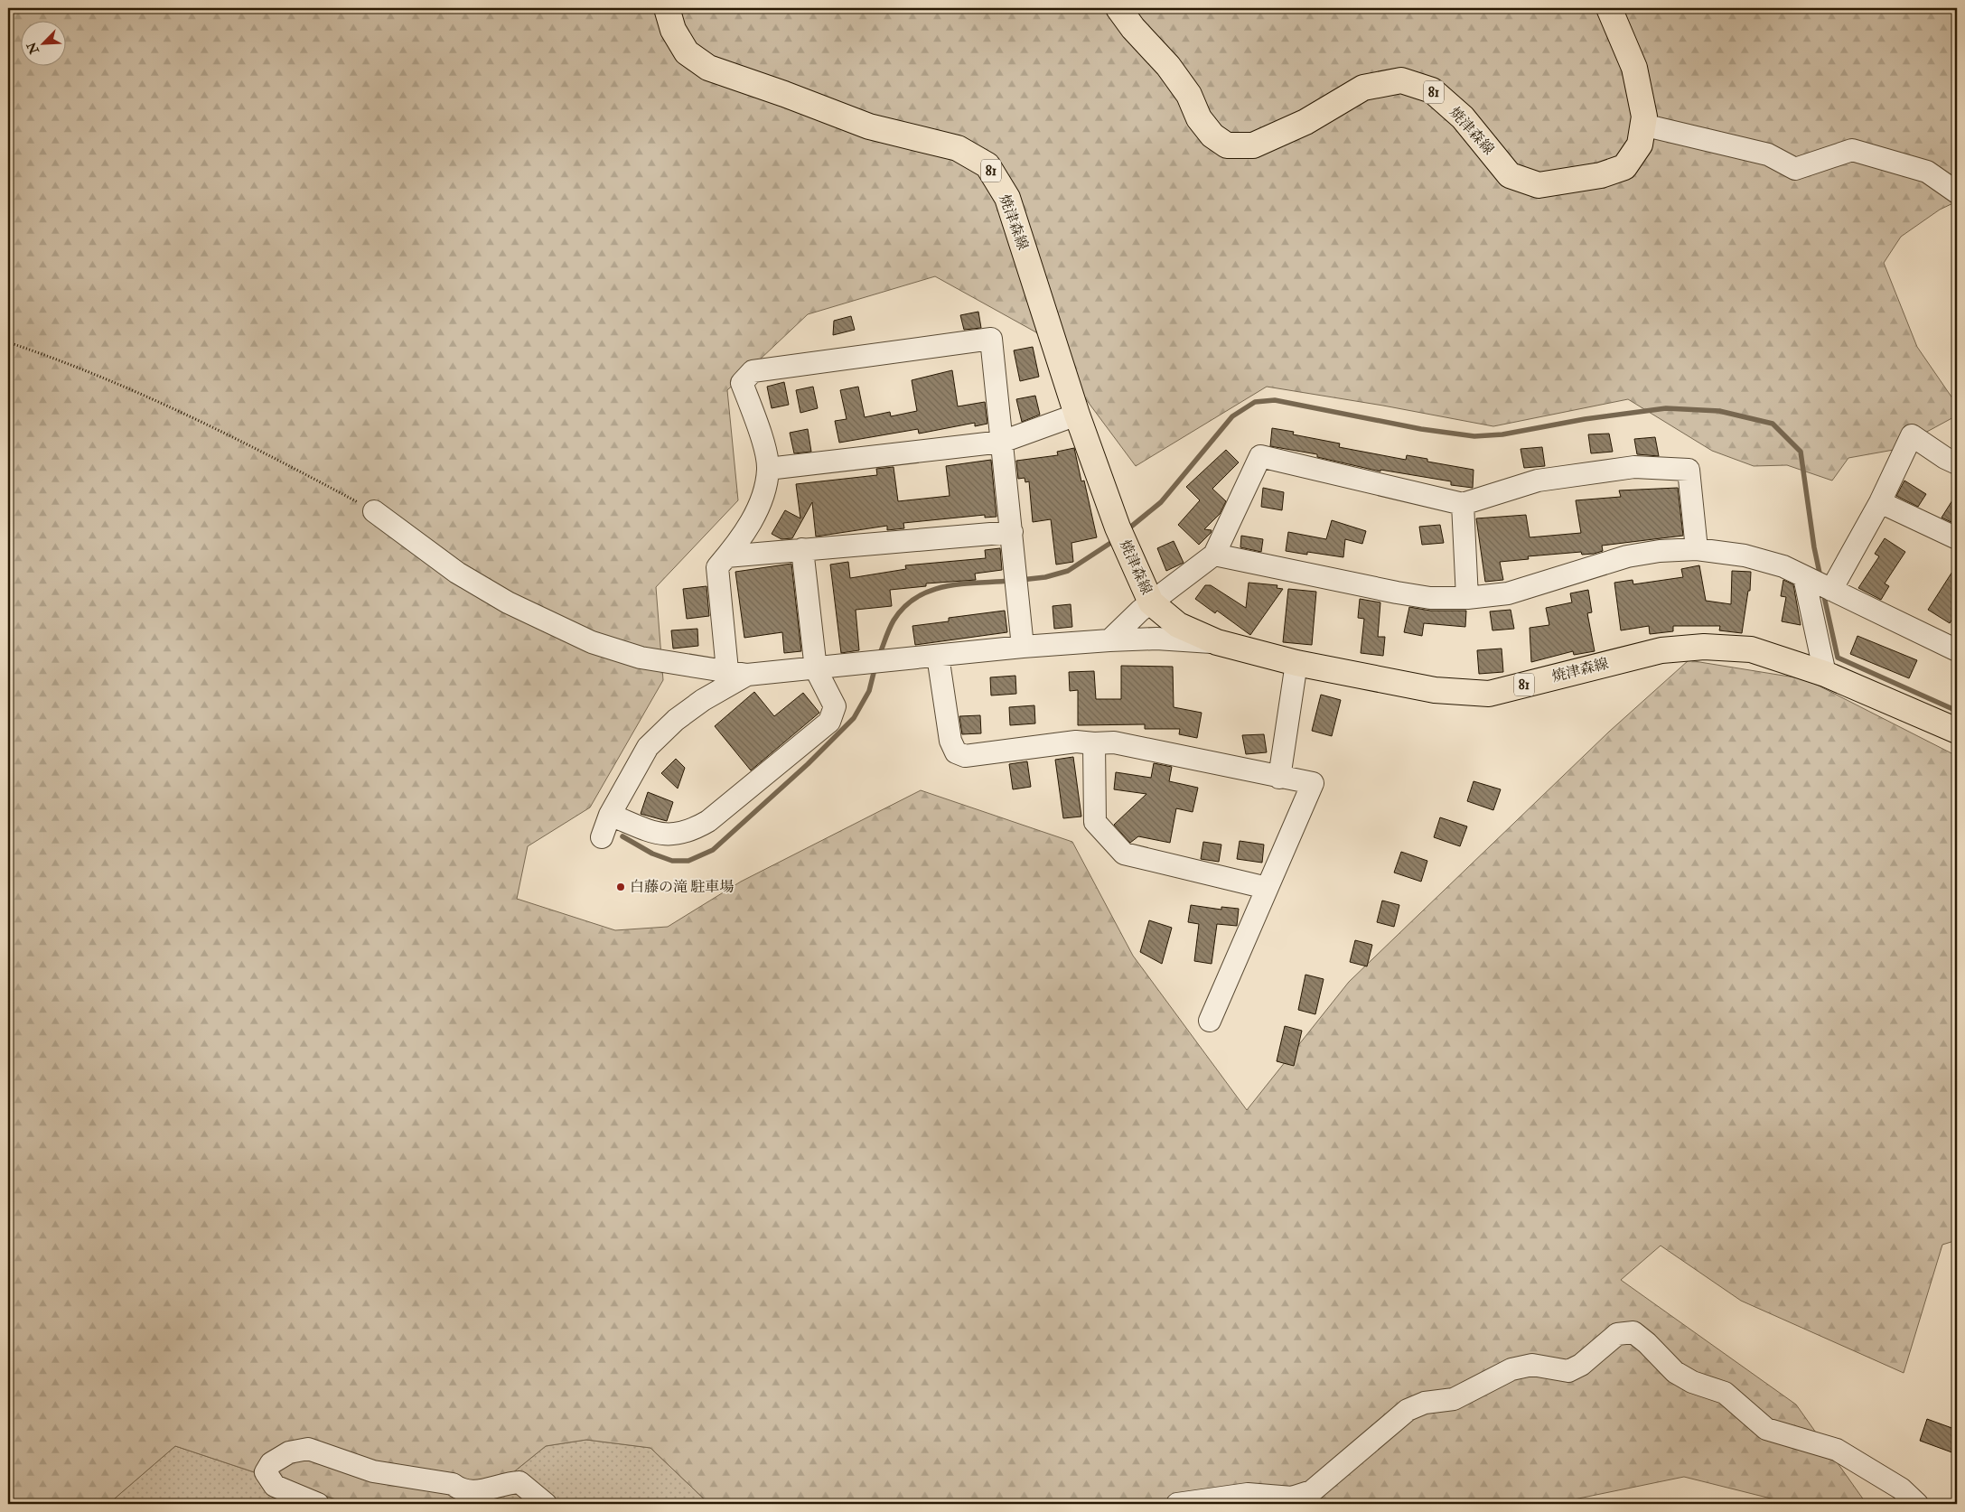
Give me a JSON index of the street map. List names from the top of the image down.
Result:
{
  "streets": {
    "main road": ["81", "焼津森線"]
  },
  "places": ["白藤の滝 駐車場"],
  "north": "bottom left"
}
